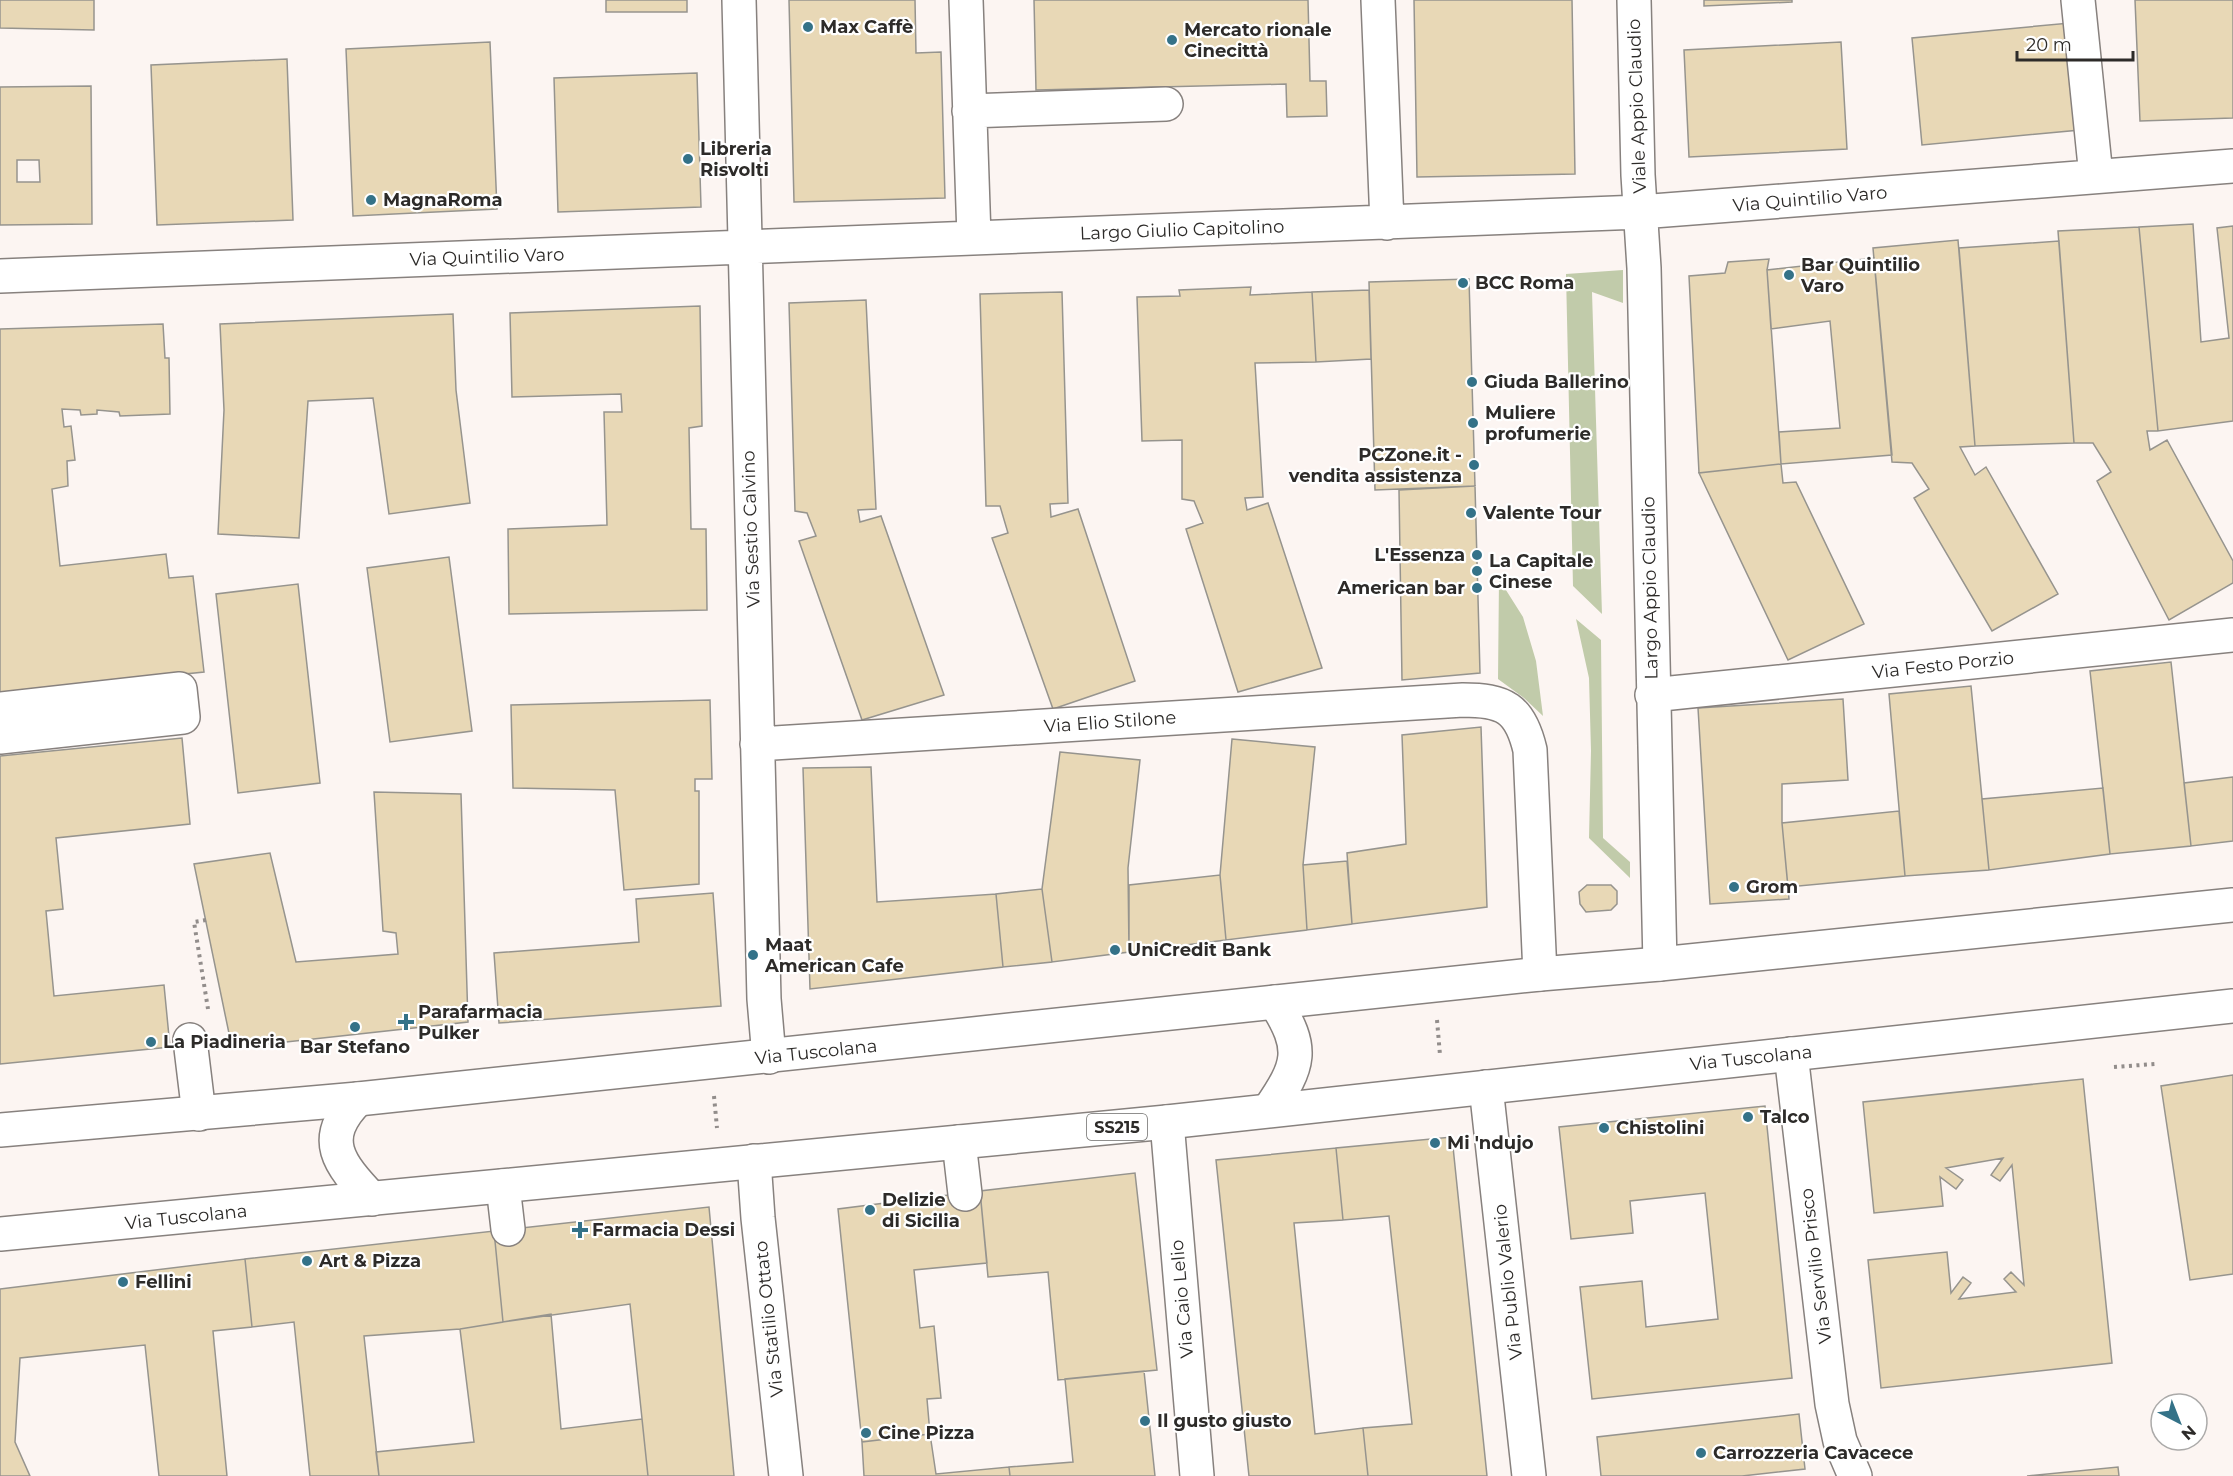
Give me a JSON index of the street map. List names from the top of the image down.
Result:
{
  "streets": {
    "street": [
      "Viale Appio Claudio",
      "Via Quintilio Varo",
      "Largo Giulio Capitolino",
      "Via Sestio Calvino",
      "Largo Appio Claudio",
      "Via Festo Porzio",
      "Via Elio Stilone",
      "Via Tuscolana",
      "SS215",
      "Via Servilio Prisco",
      "Via Publio Valerio",
      "Via Caio Lelio",
      "Via Statilio Ottato"
    ]
  },
  "crossings": [
    ["Viale Appio Claudio", "Via Quintilio Varo"],
    ["Viale Appio Claudio", "Largo Appio Claudio"],
    ["Via Quintilio Varo", "Largo Giulio Capitolino"],
    ["Via Quintilio Varo", "Via Sestio Calvino"],
    ["Via Quintilio Varo", "Largo Appio Claudio"],
    ["Via Sestio Calvino", "Via Elio Stilone"],
    ["Via Sestio Calvino", "Via Tuscolana"],
    ["Largo Appio Claudio", "Via Festo Porzio"],
    ["Largo Appio Claudio", "Via Tuscolana"],
    ["Via Elio Stilone", "Via Tuscolana"],
    ["Via Tuscolana", "Via Servilio Prisco"],
    ["Via Tuscolana", "Via Publio Valerio"],
    ["Via Tuscolana", "Via Caio Lelio"],
    ["Via Tuscolana", "Via Statilio Ottato"]
  ],
  "places": {
    "other": [
      "Max Caffè",
      "Mercato rionale Cinecittà",
      "Libreria Risvolti",
      "MagnaRoma",
      "Bar Quintilio Varo",
      "BCC Roma",
      "Giuda Ballerino",
      "Muliere profumerie",
      "PCZone.it - vendita assistenza",
      "Valente Tour",
      "L'Essenza",
      "La Capitale Cinese",
      "American bar",
      "Grom",
      "UniCredit Bank",
      "Maat American Cafe",
      "Bar Stefano",
      "La Piadineria",
      "Talco",
      "Chistolini",
      "Mi 'ndujo",
      "Delizie di Sicilia",
      "Art & Pizza",
      "Fellini",
      "Il gusto giusto",
      "Cine Pizza",
      "Carrozzeria Cavacece"
    ],
    "health": ["Parafarmacia Pulker", "Farmacia Dessi"]
  },
  "scale_bar": "20 m",
  "north": "bottom right"
}
